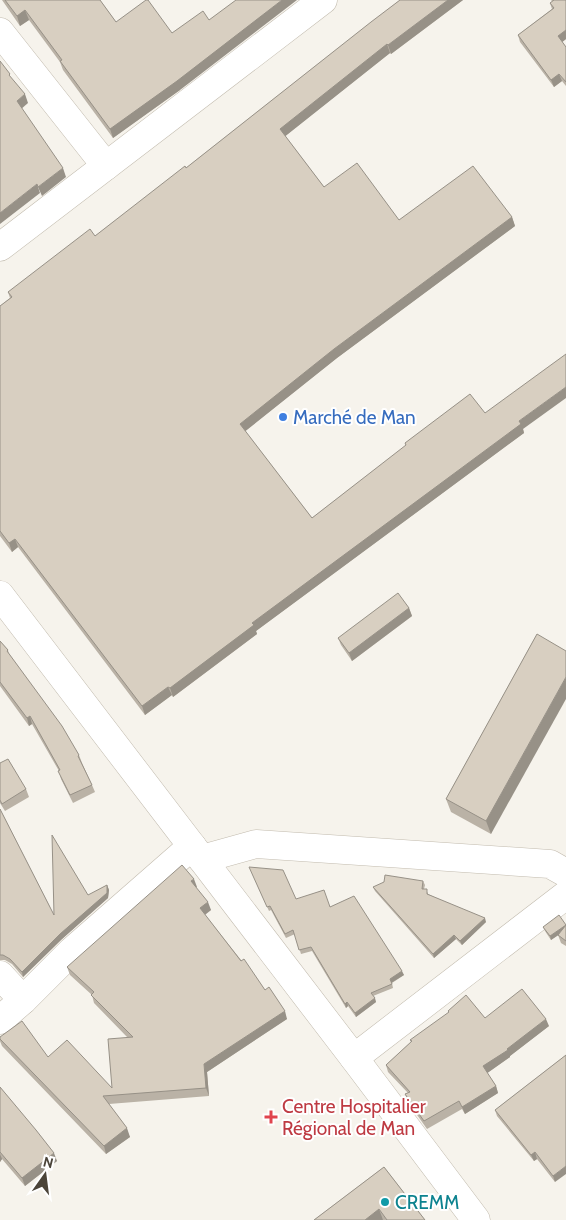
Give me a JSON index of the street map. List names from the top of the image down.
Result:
{
  "places": {
    "other": ["Marché de Man", "CREMM"],
    "health": ["Centre Hospitalier Régional de Man"]
  },
  "north": "top"
}
